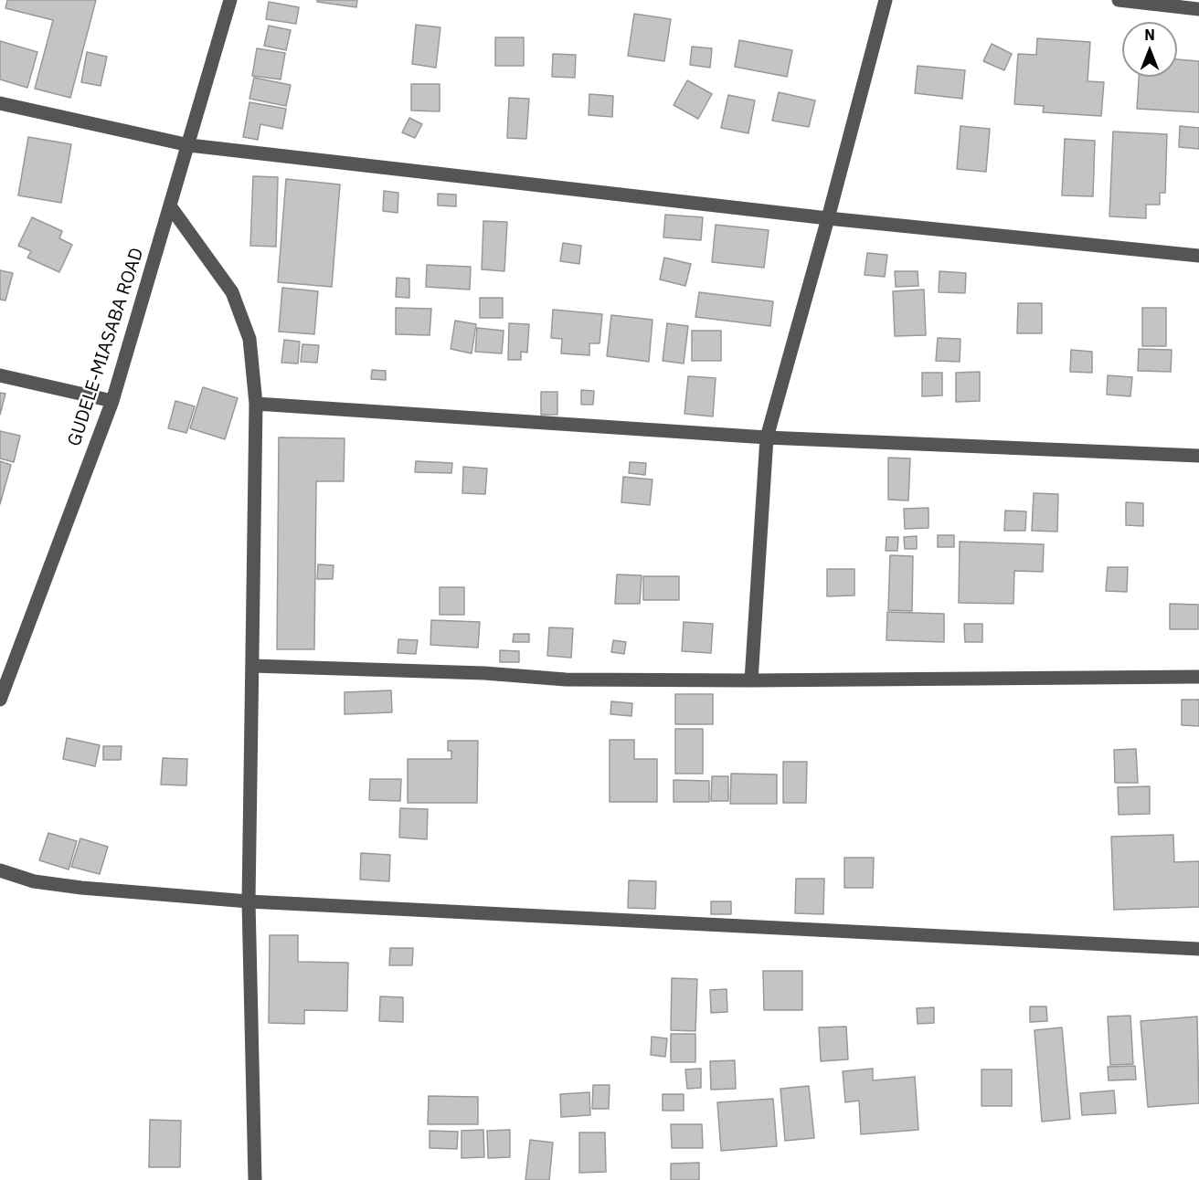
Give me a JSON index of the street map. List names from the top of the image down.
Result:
{
  "streets": {
    "street": ["GUDELE-MIASABA ROAD"]
  },
  "north": "top"
}
